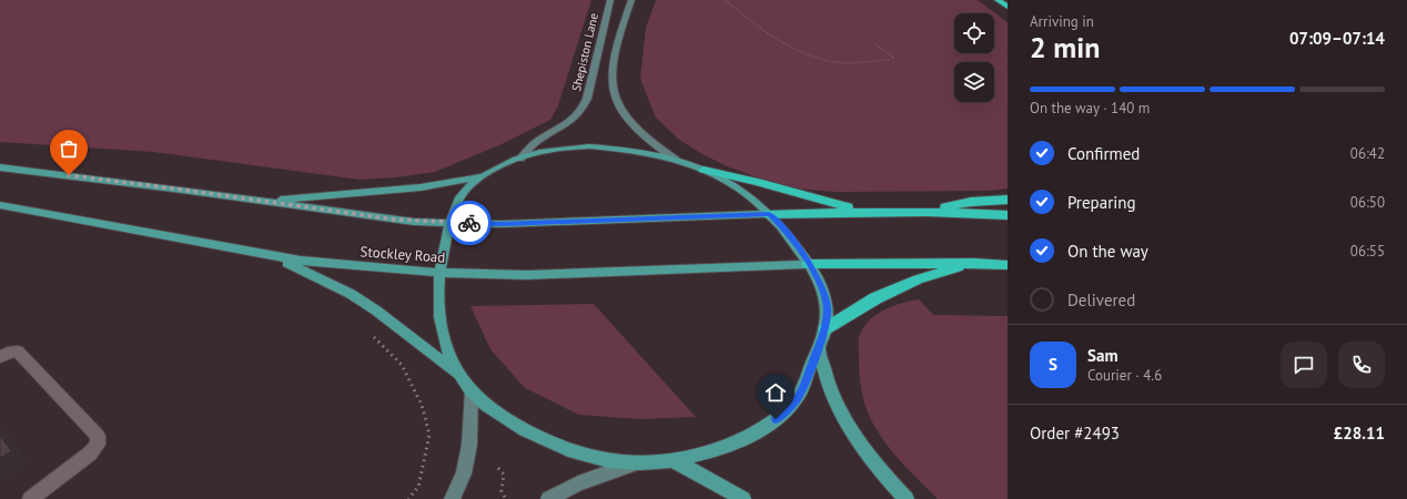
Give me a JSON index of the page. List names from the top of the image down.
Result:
{
  "streets": {
    "main road": ["Stockley Road"],
    "street": ["Shepiston Lane"]
  },
  "page": {
    "heading": ["2 min", "Arriving in", "07:09–07:14"],
    "panel": [
      "Sam",
      "Courier · 4.6",
      "Order #2493",
      "£28.11"
    ],
    "bar": "On the way · 140 m",
    "list": [
      ["Confirmed", "06:42"],
      ["Preparing", "06:50"],
      ["On the way", "06:55"],
      "Delivered"
    ],
    "round": "S"
  }
}
